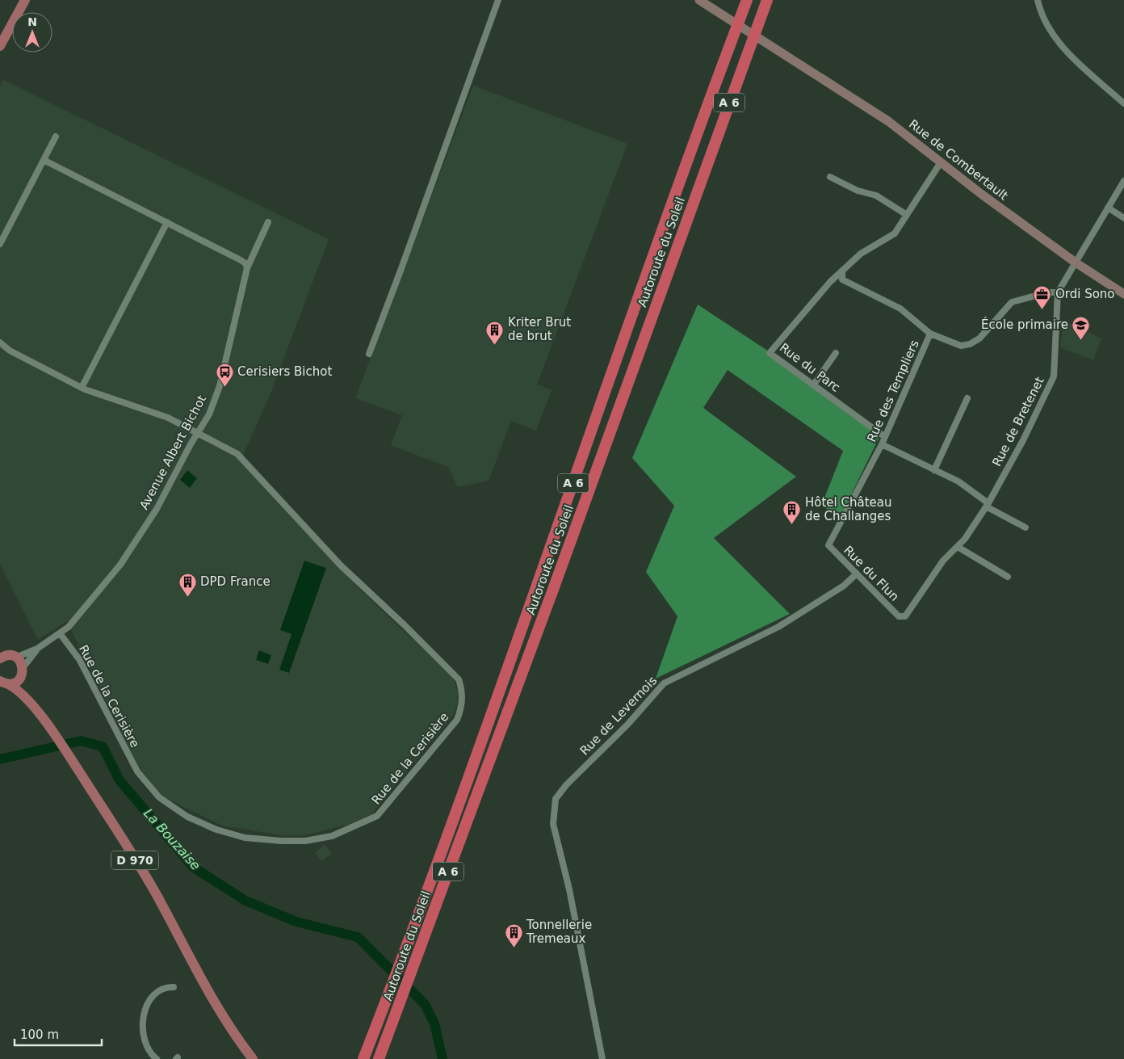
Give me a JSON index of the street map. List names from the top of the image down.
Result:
{
  "streets": {
    "highway": ["A 6", "Autoroute du Soleil"],
    "main road": ["D 970"],
    "street": [
      "Rue de Combertault",
      "Rue du Parc",
      "Rue des Templiers",
      "Rue de Bretenet",
      "Avenue Albert Bichot",
      "Rue du Flun",
      "Rue de la Cerisière",
      "Rue de Levernois"
    ]
  },
  "crossings": [
    ["Rue du Parc", "Rue des Templiers"],
    ["Rue des Templiers", "Rue de Bretenet"],
    ["Rue des Templiers", "Rue du Flun"],
    ["Rue de Bretenet", "Rue du Flun"],
    ["Avenue Albert Bichot", "Rue de la Cerisière"],
    ["Rue du Flun", "Rue de Levernois"]
  ],
  "water": ["La Bouzaise"],
  "places": {
    "office": ["Ordi Sono"],
    "school or university": ["École primaire"],
    "building": [
      "Kriter Brut de brut",
      "Hôtel Château de Challanges",
      "DPD France",
      "Tonnellerie Tremeaux"
    ],
    "bus stop": ["Cerisiers Bichot"]
  },
  "scale_bar": "100 m",
  "north": "top"
}
